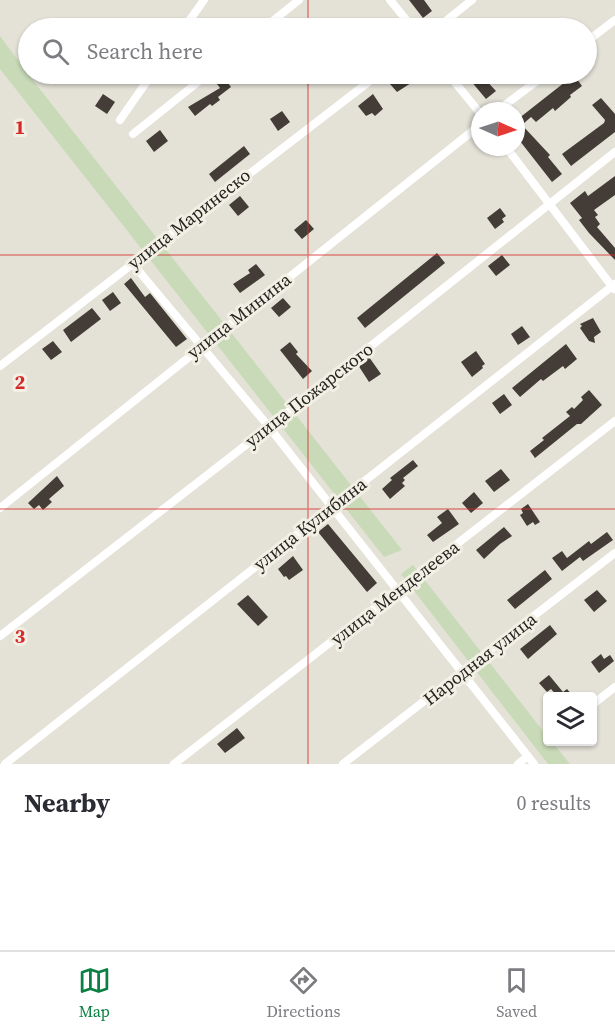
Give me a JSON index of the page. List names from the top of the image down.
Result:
{
  "streets": {
    "street": [
      "улица Маринеско",
      "улица Минина",
      "улица Пожарского",
      "улица Кулибина",
      "улица Менделеева",
      "Народная улица"
    ]
  },
  "north": "right",
  "page": {
    "search": "Search here",
    "heading": ["Nearby", "0 results"],
    "nav": ["Map", "Directions", "Saved"]
  },
  "grid": {
    "rows": ["1", "2", "3"]
  }
}
